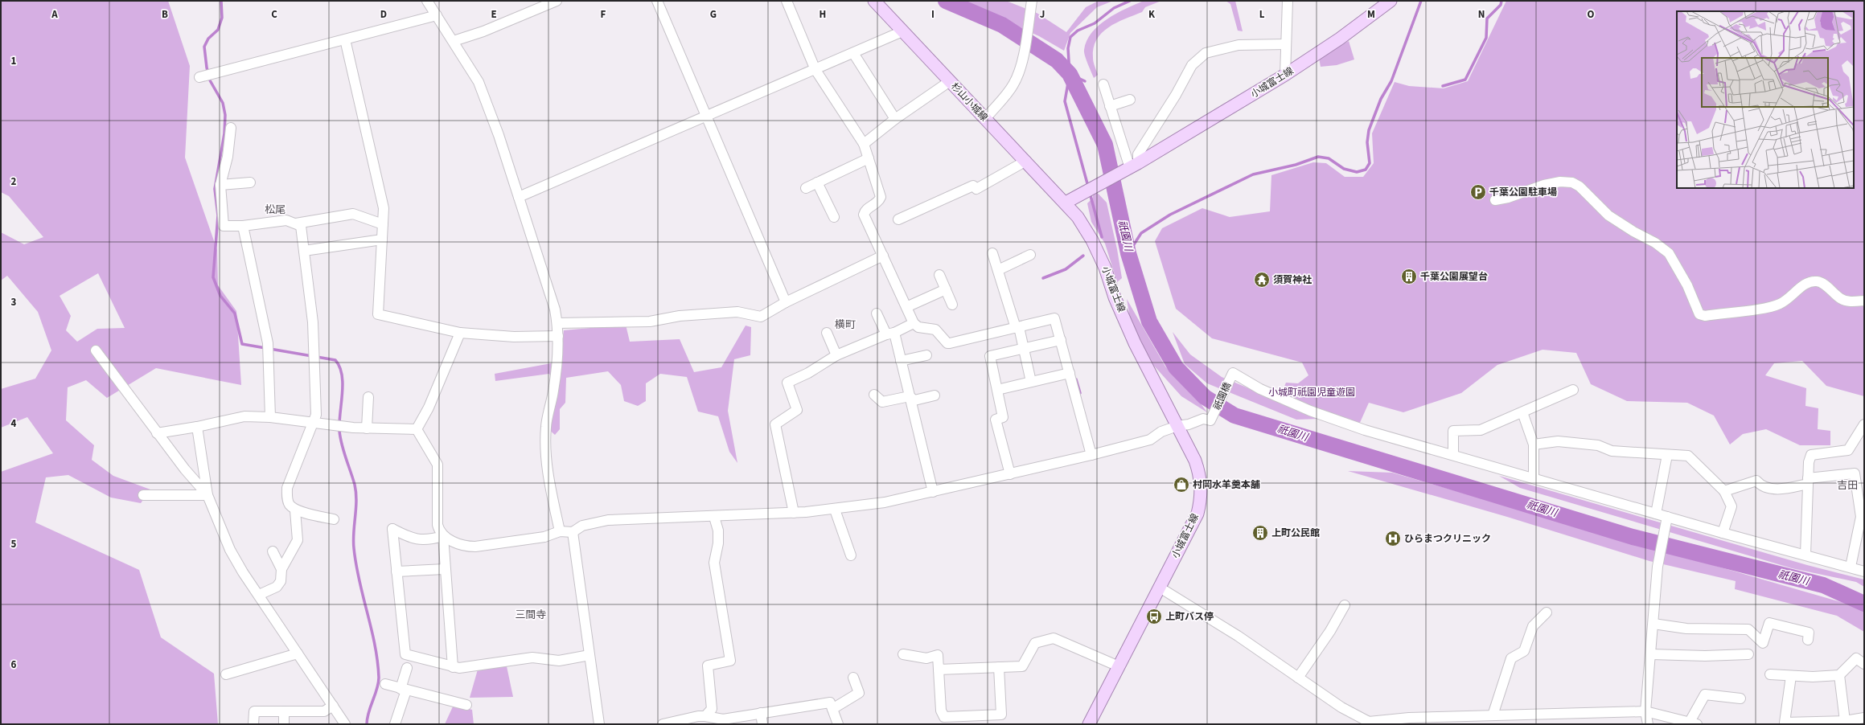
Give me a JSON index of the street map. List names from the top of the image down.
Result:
{
  "streets": {
    "main road": ["小城富士線", "杉山小城線"],
    "street": ["祇園橋"]
  },
  "crossings": [
    ["小城富士線", "杉山小城線"],
    ["小城富士線", "祇園橋"]
  ],
  "districts": [
    "松尾",
    "横町",
    "吉田",
    "三間寺"
  ],
  "water": ["祇園川"],
  "parks": ["小城町祇園児童遊園"],
  "places": {
    "parking": ["千葉公園駐車場"],
    "building": ["千葉公園展望台", "上町公民館"],
    "temple": ["須賀神社"],
    "shop": ["村岡水羊羹本舗"],
    "hospital": ["ひらまつクリニック"],
    "bus stop": ["上町バス停"]
  },
  "grid": {
    "columns": [
      "A",
      "B",
      "C",
      "D",
      "E",
      "F",
      "G",
      "H",
      "I",
      "J",
      "K",
      "L",
      "M",
      "N",
      "O"
    ],
    "rows": [
      "1",
      "2",
      "3",
      "4",
      "5",
      "6"
    ]
  }
}
